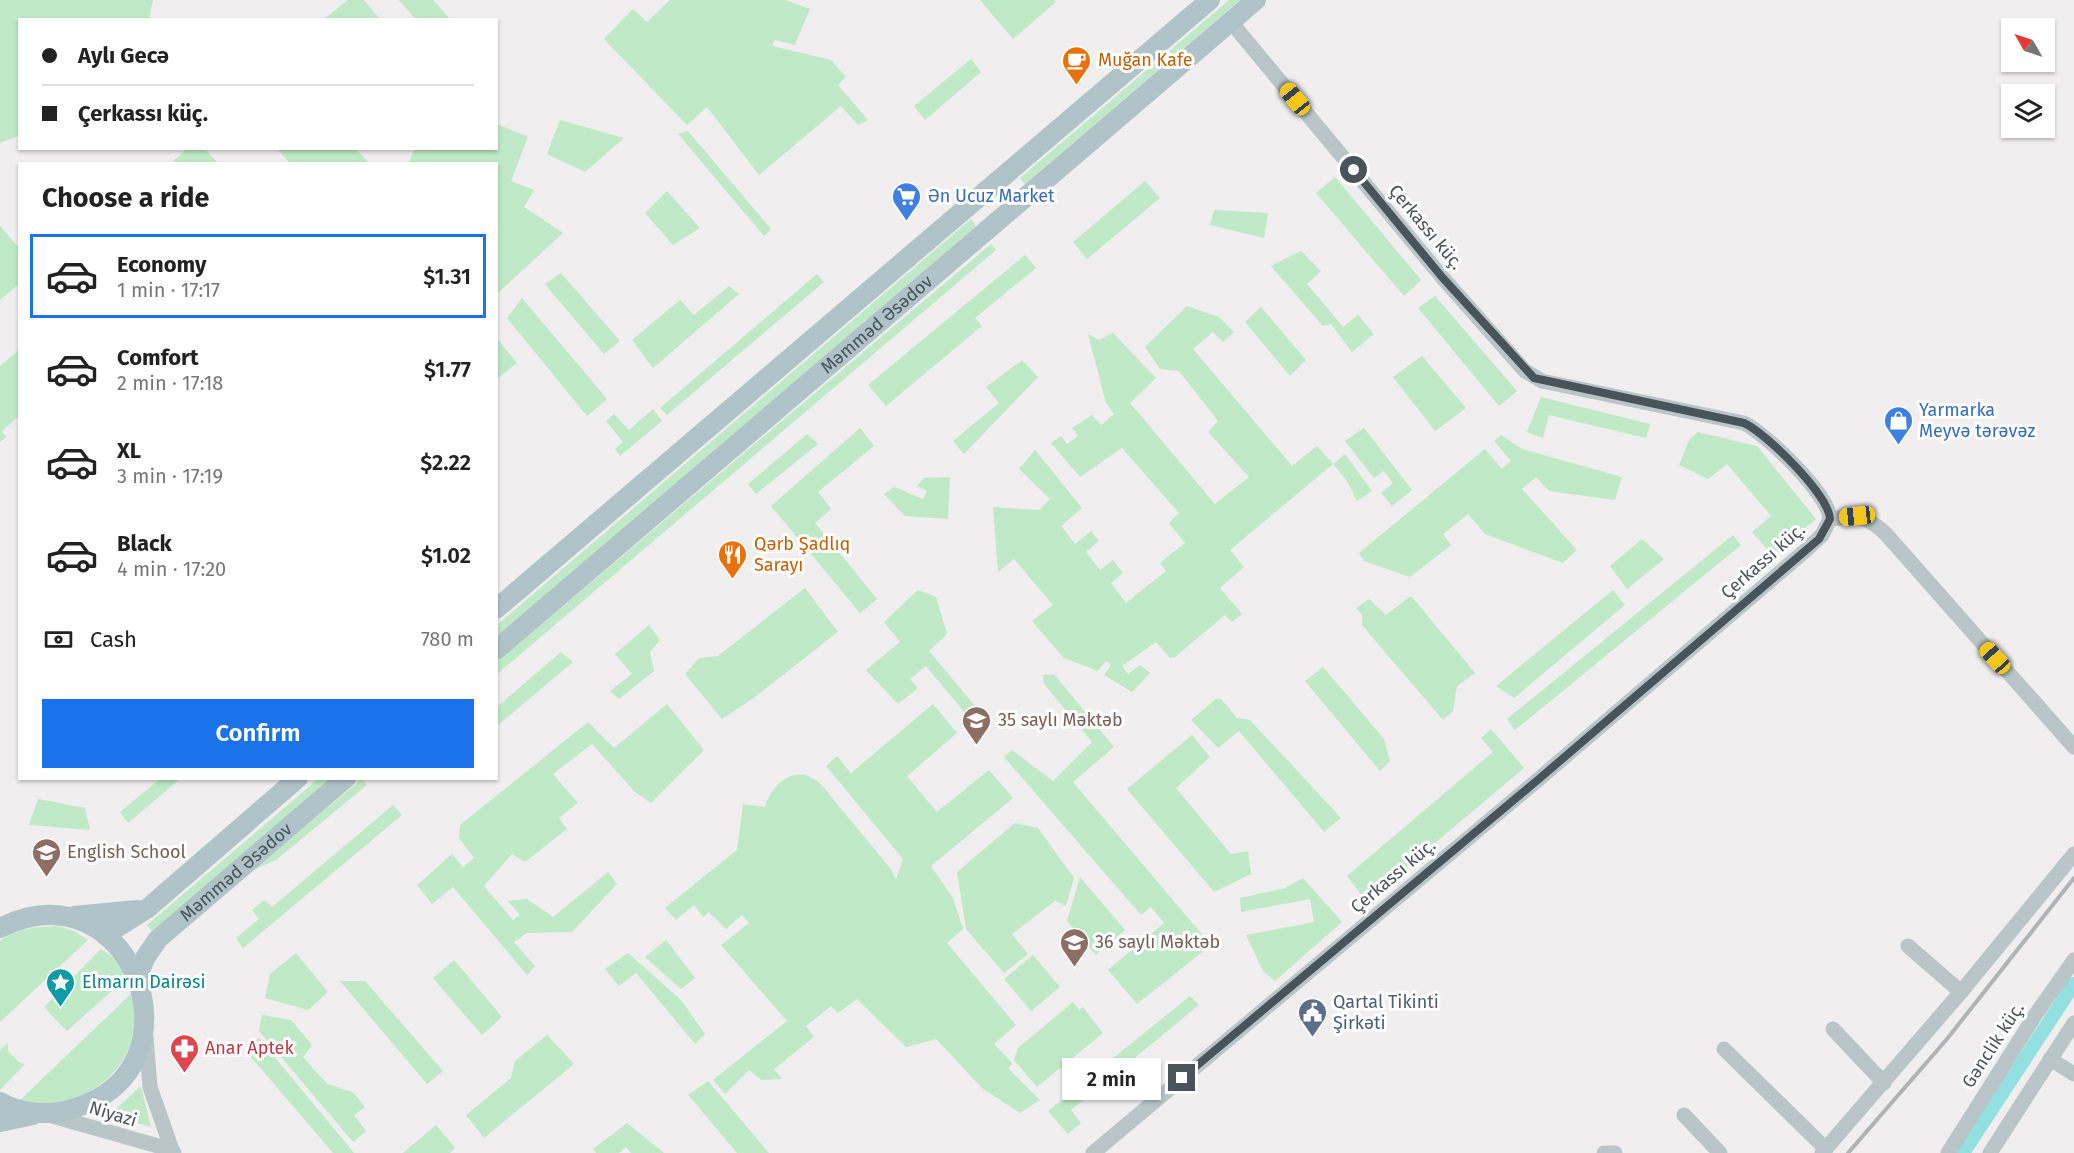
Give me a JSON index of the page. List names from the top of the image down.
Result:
{
  "streets": {
    "main road": ["Məmməd Əsədov"],
    "street": ["Çerkassı küç.", "Gənclik küç.", "Niyazi"]
  },
  "crossings": [
    ["Çerkassı küç.", "Məmməd Əsədov"]
  ],
  "places": {
    "cafe": ["Muğan Kafe"],
    "supermarket": ["Ən Ucuz Market"],
    "shop": ["Yarmarka Meyvә tәrәvәz"],
    "restaurant": ["Qәrb Şadlıq Sarayı"],
    "school or university": ["35 saylı Məktəb", "English School", "36 saylı Məktəb"],
    "place": ["Elmarın Dairəsi"],
    "public building": ["Qartal Tikinti Şirkәti"],
    "pharmacy": ["Anar Aptek"]
  },
  "north": "top left",
  "page": {
    "banner": ["Aylı Gecə", "Çerkassı küç."],
    "heading": "Choose a ride",
    "list": [
      {
        "name": "Economy",
        "note": "1 min · 17:17",
        "value": "$1.31"
      },
      {
        "name": "Comfort",
        "note": "2 min · 17:18",
        "value": "$1.77"
      },
      {
        "name": "XL",
        "note": "3 min · 17:19",
        "value": "$2.22"
      },
      {
        "name": "Black",
        "note": "4 min · 17:20",
        "value": "$1.02"
      }
    ],
    "pay": ["Cash", "780 m"],
    "buttons": "Confirm",
    "bubble": "2 min"
  }
}
